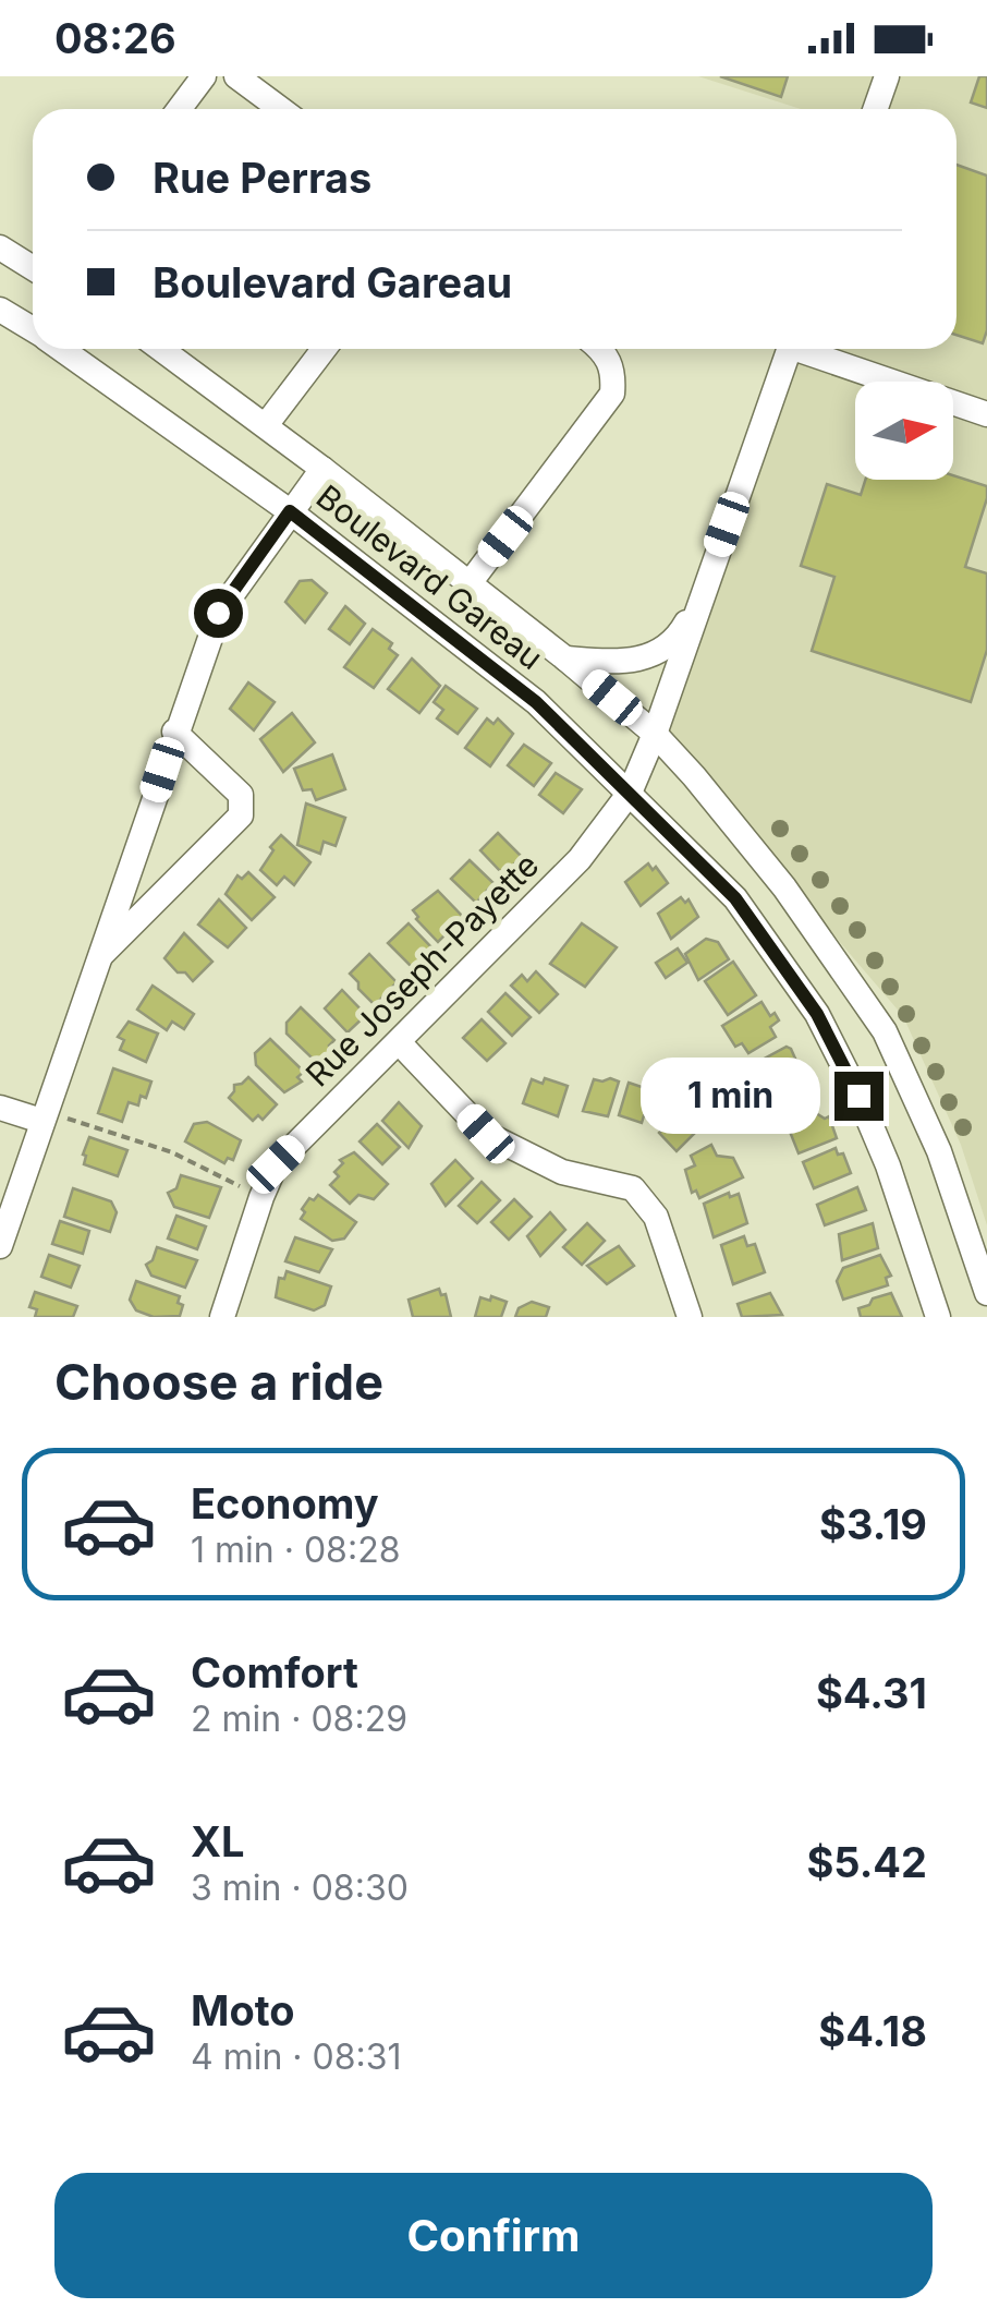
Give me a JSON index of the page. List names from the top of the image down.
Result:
{
  "streets": {
    "street": ["Boulevard Gareau", "Rue Joseph-Payette"]
  },
  "crossings": [
    ["Boulevard Gareau", "Rue Joseph-Payette"]
  ],
  "north": "right",
  "page": {
    "status": "08:26",
    "banner": ["Rue Perras", "Boulevard Gareau"],
    "bubble": "1 min",
    "heading": "Choose a ride",
    "list": [
      {
        "name": "Economy",
        "note": "1 min · 08:28",
        "value": "$3.19"
      },
      {
        "name": "Comfort",
        "note": "2 min · 08:29",
        "value": "$4.31"
      },
      {
        "name": "XL",
        "note": "3 min · 08:30",
        "value": "$5.42"
      },
      {
        "name": "Moto",
        "note": "4 min · 08:31",
        "value": "$4.18"
      }
    ],
    "buttons": "Confirm"
  }
}
